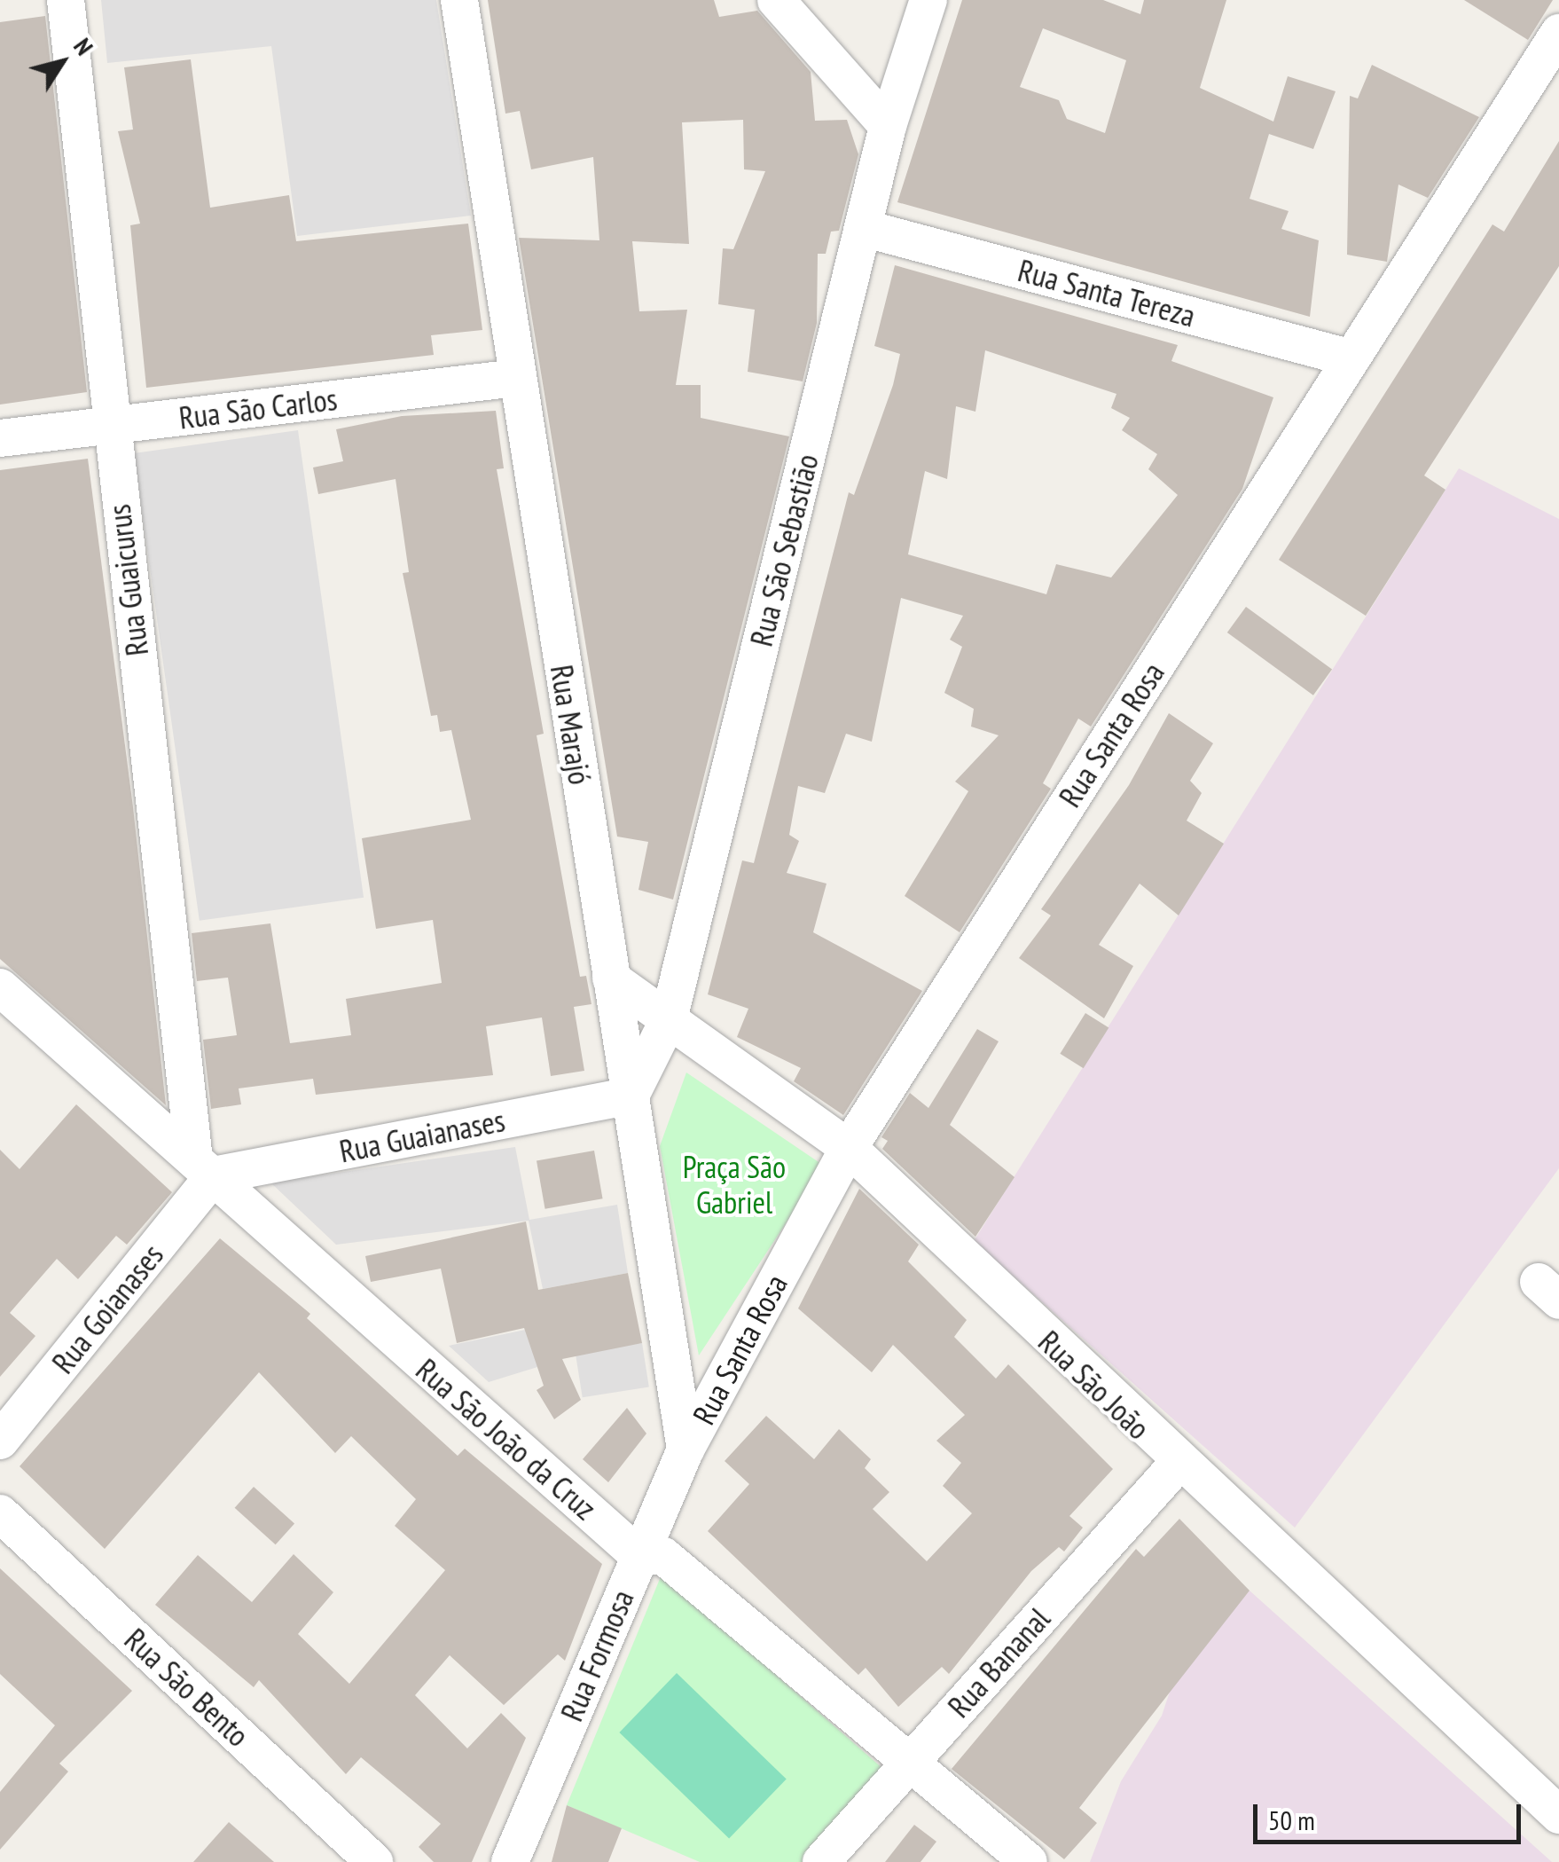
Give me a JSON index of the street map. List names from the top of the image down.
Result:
{
  "streets": {
    "street": [
      "Rua Santa Tereza",
      "Rua São Carlos",
      "Rua São Sebastião",
      "Rua Guaicurus",
      "Rua Marajó",
      "Rua Santa Rosa",
      "Rua Guaianases",
      "Rua Goianases",
      "Rua São João",
      "Rua São João da Cruz",
      "Rua Formosa",
      "Rua Bananal",
      "Rua São Bento"
    ]
  },
  "crossings": [
    ["Rua Santa Tereza", "Rua São Sebastião"],
    ["Rua Santa Tereza", "Rua Santa Rosa"],
    ["Rua São Carlos", "Rua Guaicurus"],
    ["Rua São Carlos", "Rua Marajó"],
    ["Rua São Sebastião", "Rua Marajó"],
    ["Rua São Sebastião", "Rua Guaianases"],
    ["Rua São Sebastião", "Rua São João"],
    ["Rua Guaicurus", "Rua Guaianases"],
    ["Rua Guaicurus", "Rua Goianases"],
    ["Rua Guaicurus", "Rua São João da Cruz"],
    ["Rua Marajó", "Rua Santa Rosa"],
    ["Rua Marajó", "Rua Guaianases"],
    ["Rua Marajó", "Rua São João"],
    ["Rua Marajó", "Rua Formosa"],
    ["Rua Santa Rosa", "Rua São João"],
    ["Rua Santa Rosa", "Rua Formosa"],
    ["Rua Guaianases", "Rua Goianases"],
    ["Rua Guaianases", "Rua São João da Cruz"],
    ["Rua Goianases", "Rua São João da Cruz"],
    ["Rua São João", "Rua Bananal"],
    ["Rua São João da Cruz", "Rua Formosa"],
    ["Rua São João da Cruz", "Rua Bananal"]
  ],
  "parks": ["Praça São Gabriel"],
  "scale_bar": "50 m",
  "north": "top right"
}
